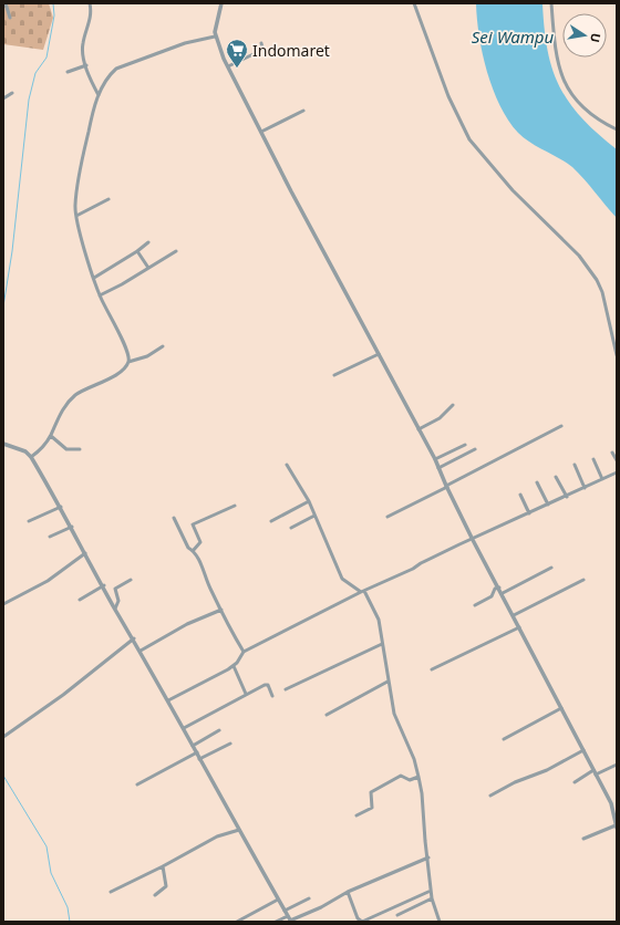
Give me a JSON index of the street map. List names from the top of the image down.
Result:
{
  "water": ["Sei Wampu"],
  "places": {
    "supermarket": ["Indomaret"]
  },
  "north": "right"
}
